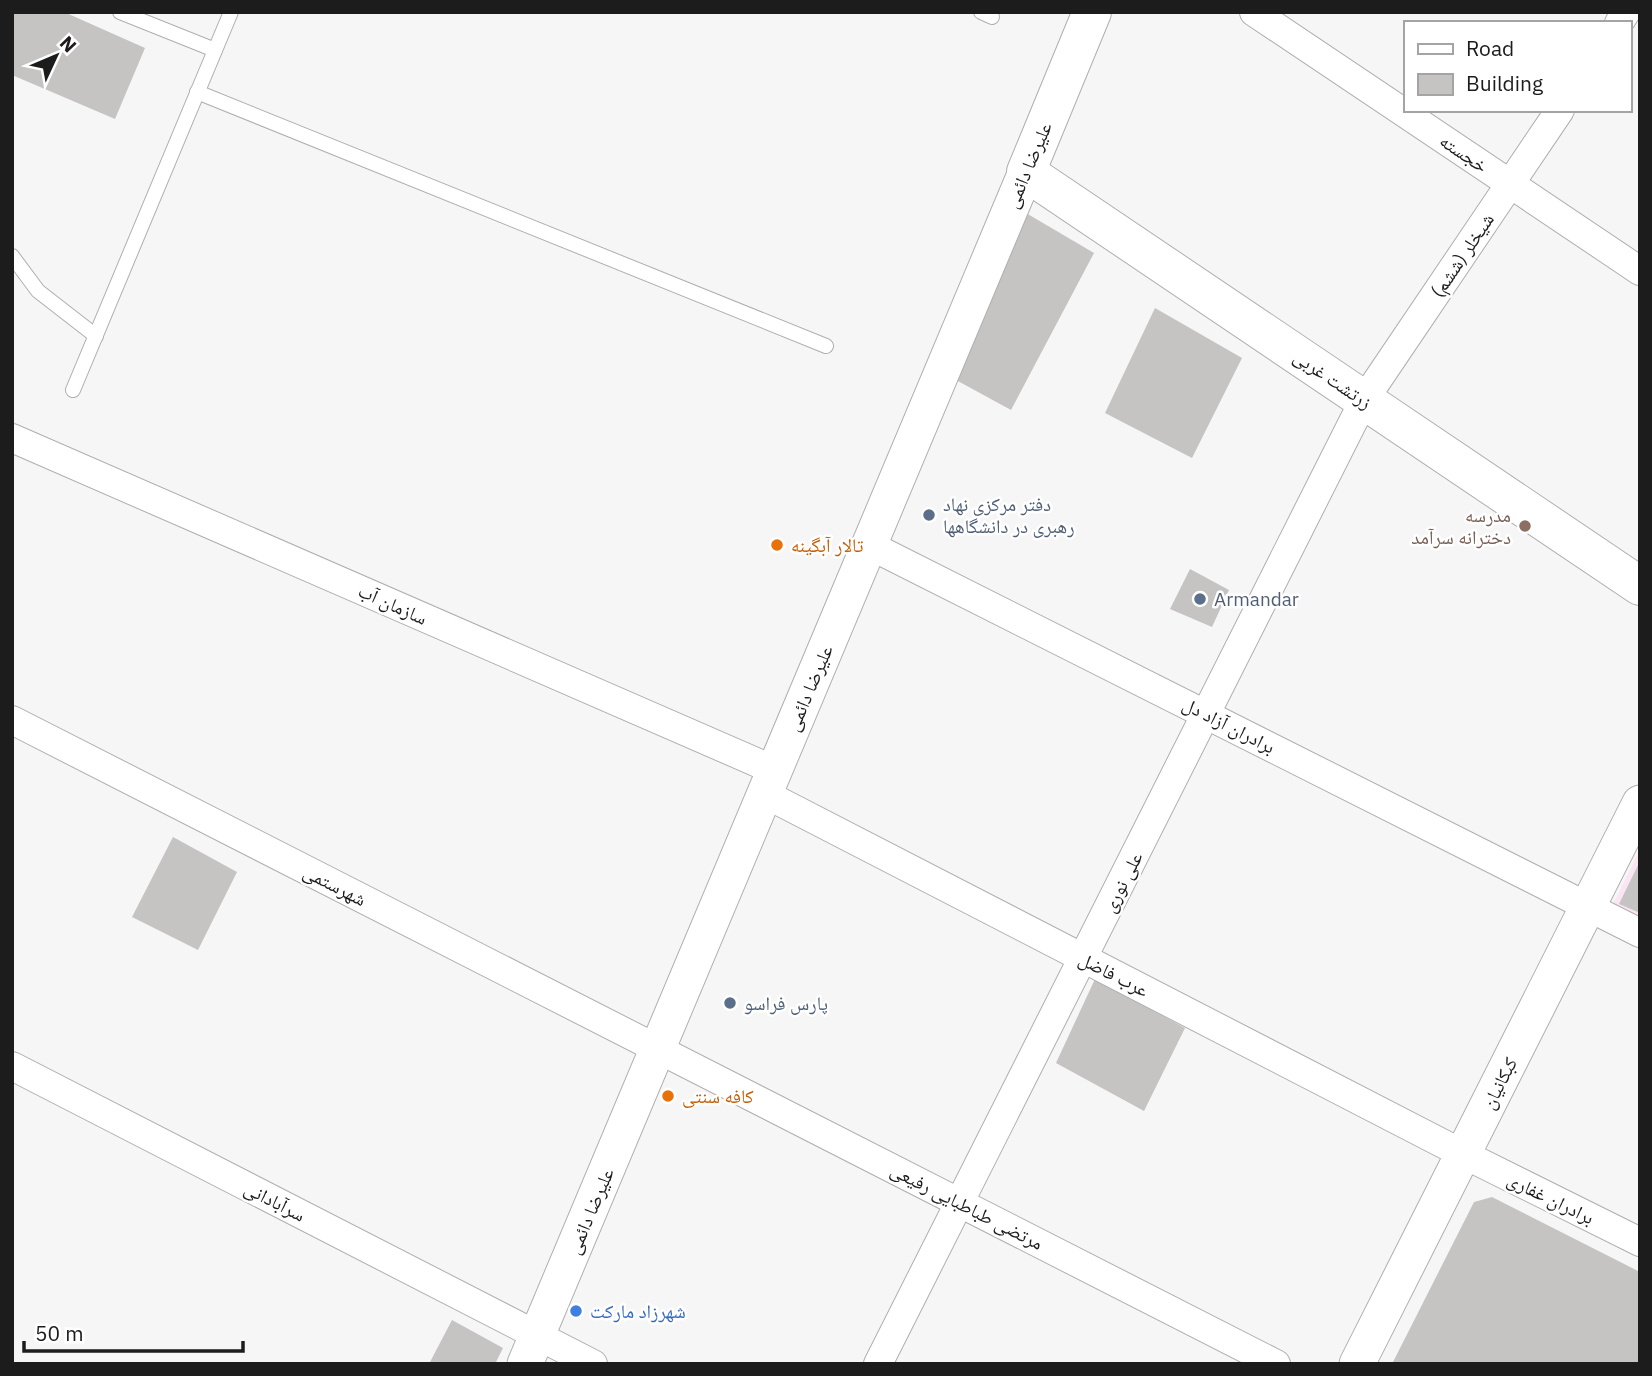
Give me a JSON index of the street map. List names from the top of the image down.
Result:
{
  "streets": {
    "main road": ["علیرضا دائمی", "زرتشت غربی"],
    "street": [
      "خجسته",
      "شیخلر (ششم)",
      "سازمان آب",
      "برادران آزاد دل",
      "علی نوری",
      "شهرستمی",
      "عرب فاضل",
      "کبکانیان",
      "برادران غفاری",
      "سرآبادانی",
      "مرتضی طباطبایی رفیعی"
    ]
  },
  "crossings": [
    ["خجسته", "شیخلر (ششم)"],
    ["علیرضا دائمی", "زرتشت غربی"],
    ["علیرضا دائمی", "سازمان آب"],
    ["علیرضا دائمی", "برادران آزاد دل"],
    ["علیرضا دائمی", "شهرستمی"],
    ["علیرضا دائمی", "عرب فاضل"],
    ["علیرضا دائمی", "سرآبادانی"],
    ["علیرضا دائمی", "مرتضی طباطبایی رفیعی"],
    ["شیخلر (ششم)", "زرتشت غربی"],
    ["شیخلر (ششم)", "علی نوری"],
    ["زرتشت غربی", "علی نوری"],
    ["سازمان آب", "عرب فاضل"],
    ["برادران آزاد دل", "علی نوری"],
    ["برادران آزاد دل", "کبکانیان"],
    ["علی نوری", "عرب فاضل"],
    ["علی نوری", "مرتضی طباطبایی رفیعی"],
    ["شهرستمی", "مرتضی طباطبایی رفیعی"],
    ["عرب فاضل", "کبکانیان"],
    ["عرب فاضل", "برادران غفاری"],
    ["کبکانیان", "برادران غفاری"]
  ],
  "places": [
    "دفتر مرکزی نهاد رهبری در دانشگاهها",
    "مدرسه دخترانه سرآمد",
    "تالار آبگینه",
    "Armandar",
    "پارس فراسو",
    "کافه سنتی",
    "شهرزاد مارکت"
  ],
  "legend": ["Road", "Building"],
  "scale_bar": "50 m",
  "north": "top right"
}
